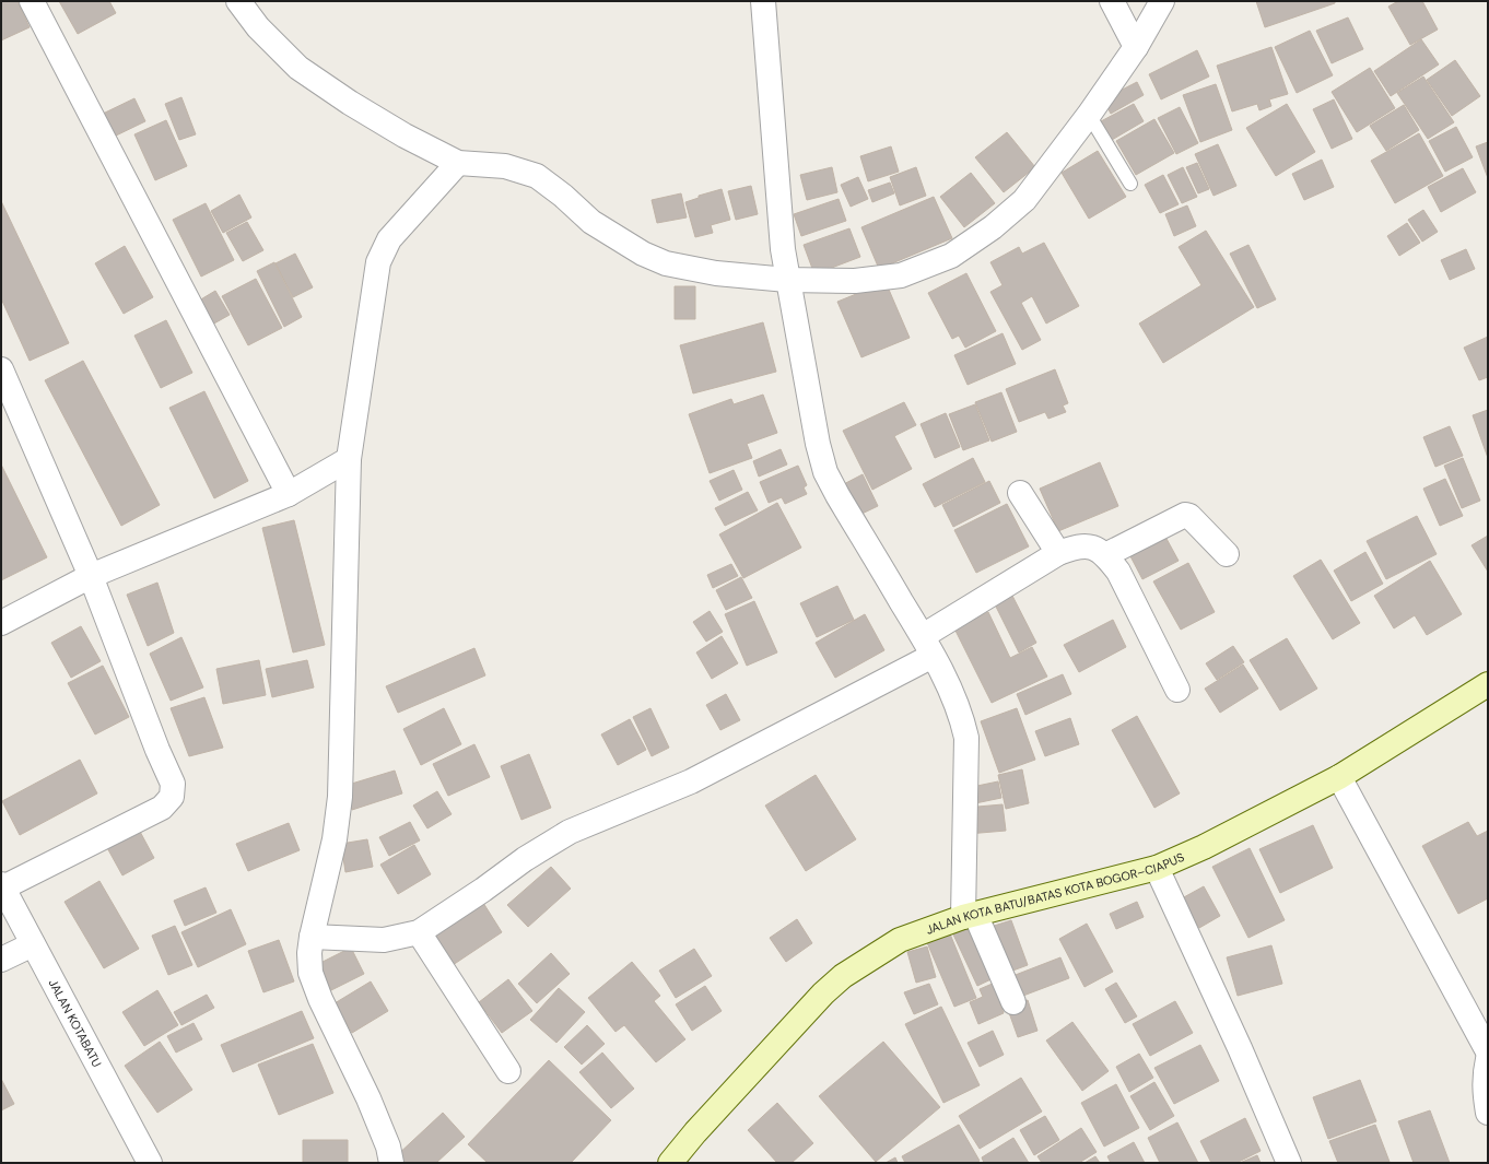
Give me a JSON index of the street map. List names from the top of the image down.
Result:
{
  "streets": {
    "main road": ["JALAN KOTA BATU/BATAS KOTA BOGOR–CIAPUS"],
    "street": ["JALAN KOTABATU"]
  }
}
